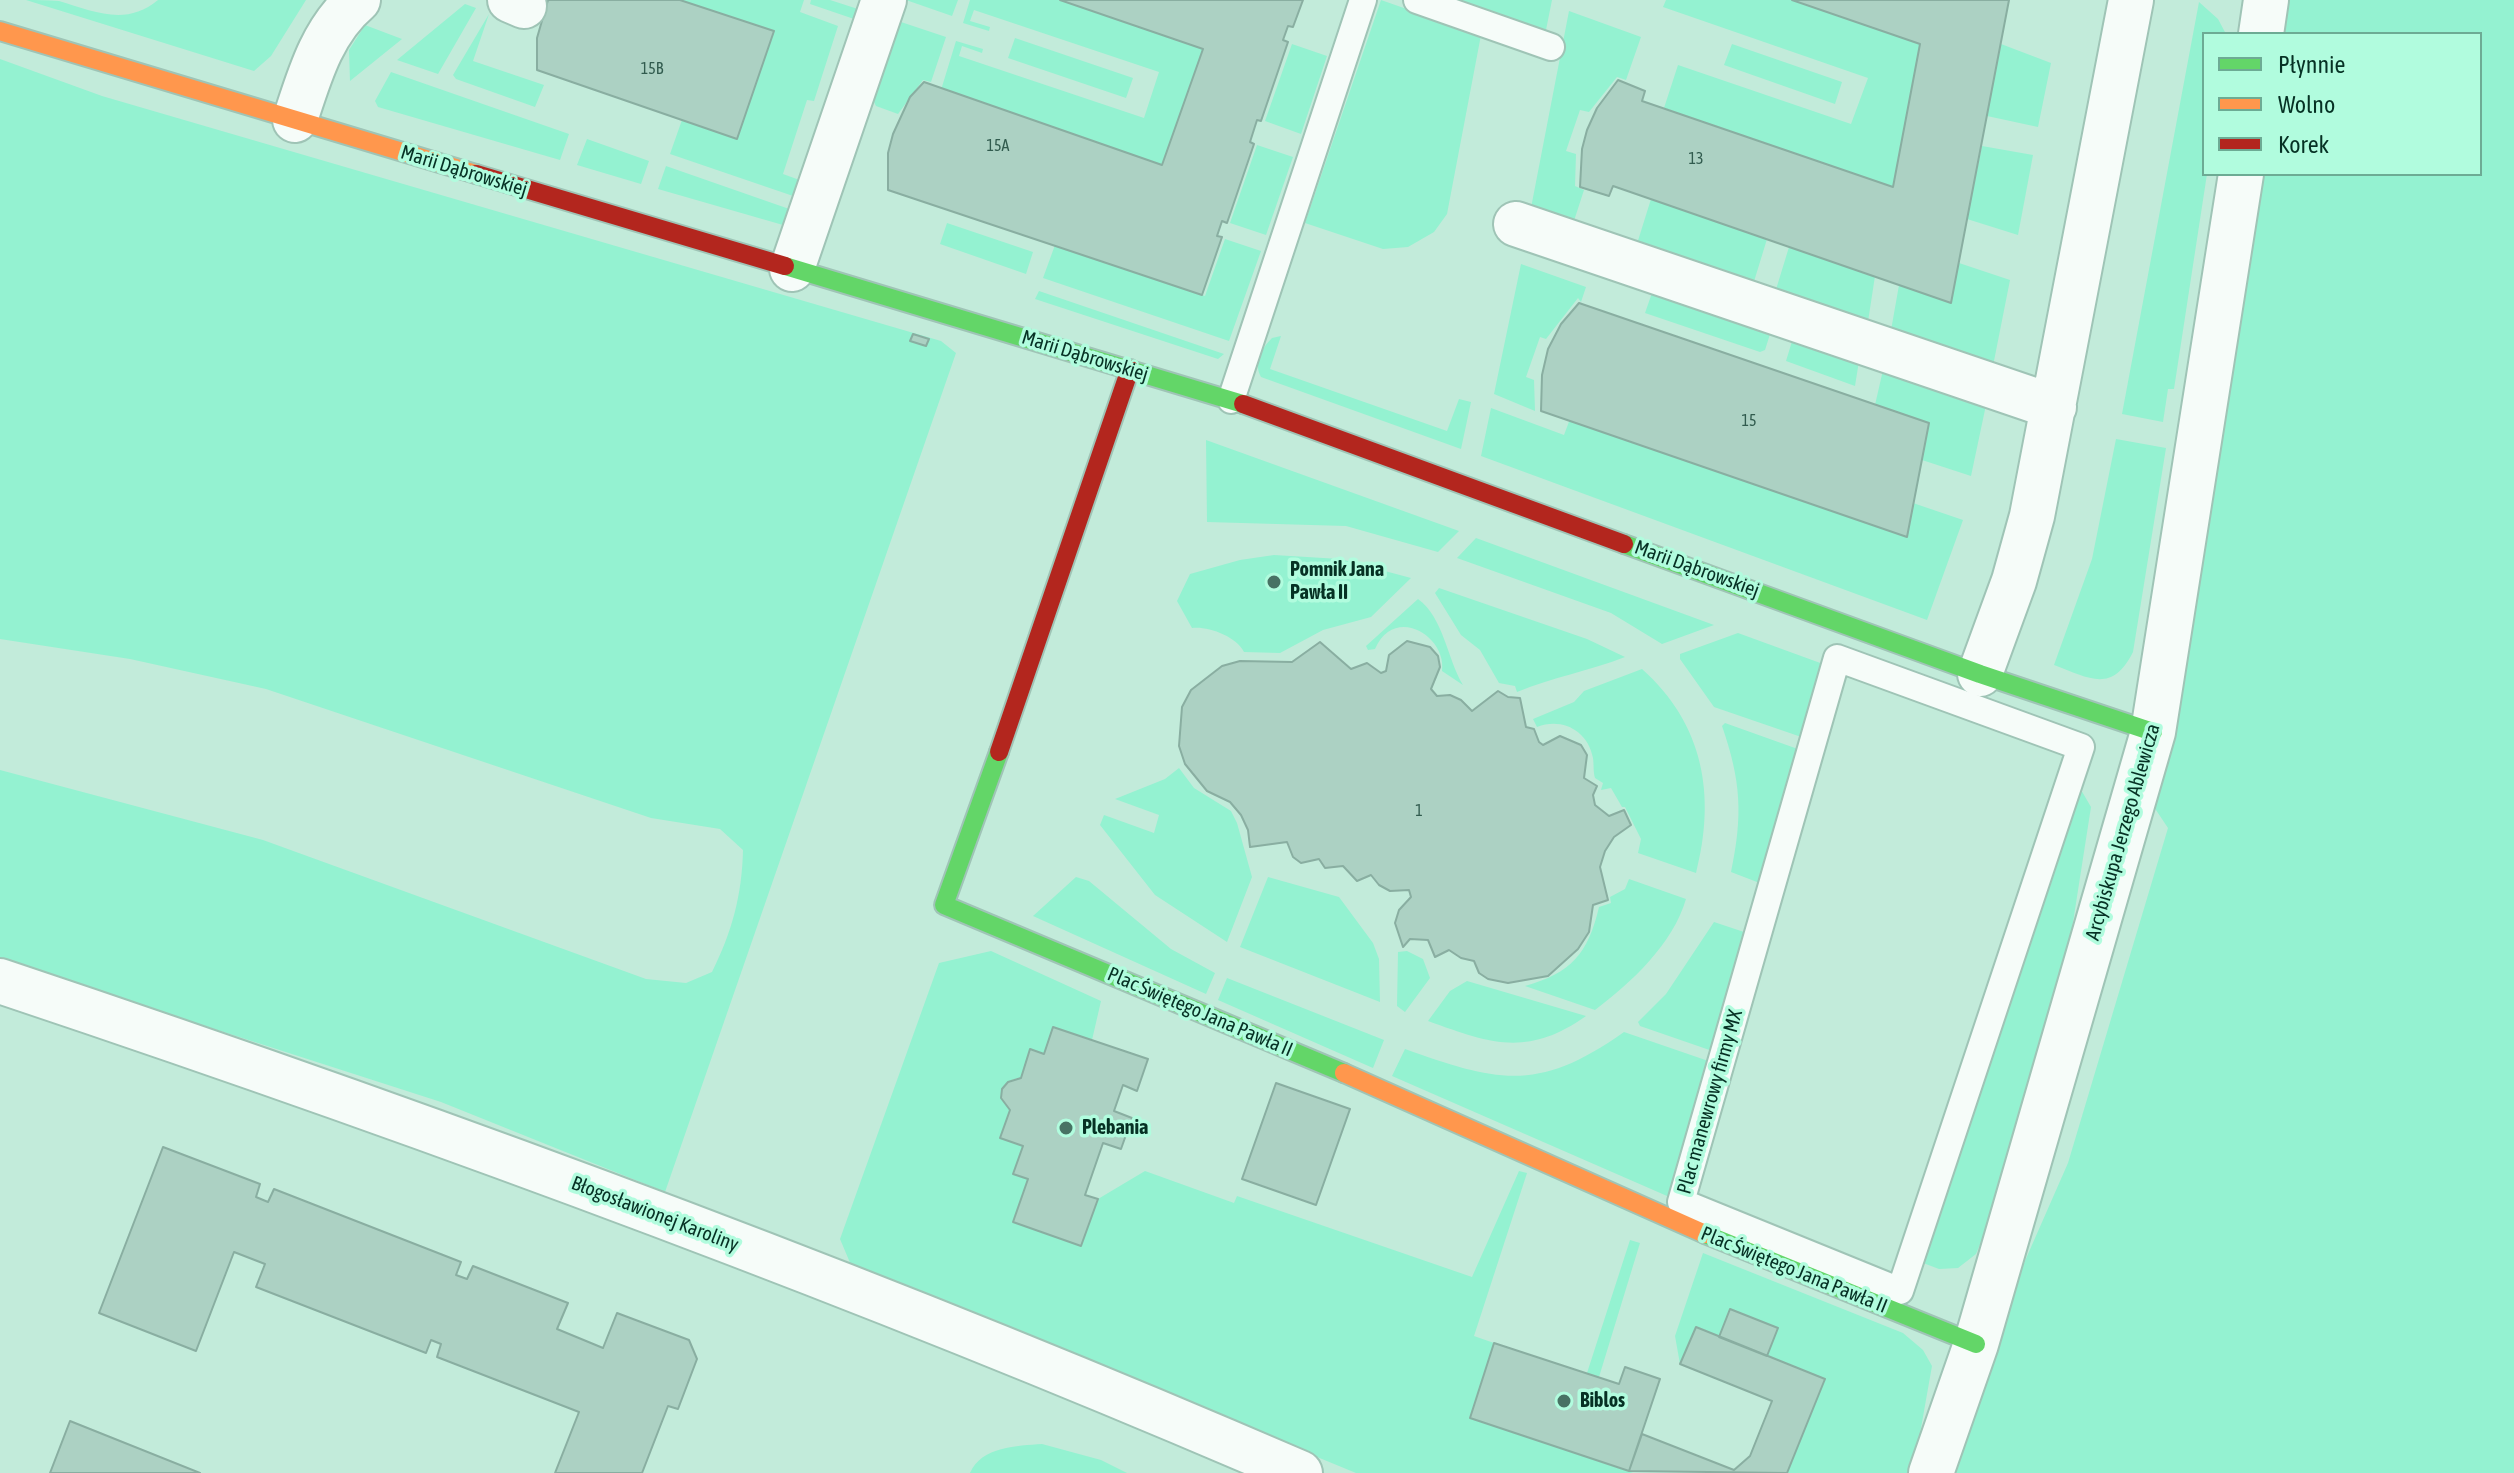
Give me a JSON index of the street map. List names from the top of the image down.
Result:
{
  "streets": {
    "street": [
      "Marii Dąbrowskiej",
      "Arcybiskupa Jerzego Ablewicza",
      "Plac Świętego Jana Pawła II",
      "Błogosławionej Karoliny"
    ],
    "lane": ["Plac manewrowy firmy MX"]
  },
  "crossings": [
    ["Marii Dąbrowskiej", "Arcybiskupa Jerzego Ablewicza"],
    ["Marii Dąbrowskiej", "Plac Świętego Jana Pawła II"],
    ["Arcybiskupa Jerzego Ablewicza", "Plac Świętego Jana Pawła II"]
  ],
  "places": ["Pomnik Jana Pawła II", "Plebania", "Biblos"],
  "house_numbers": [
    "15B",
    "15A",
    "13",
    "15",
    "1"
  ],
  "legend": ["Płynnie", "Wolno", "Korek"]
}
